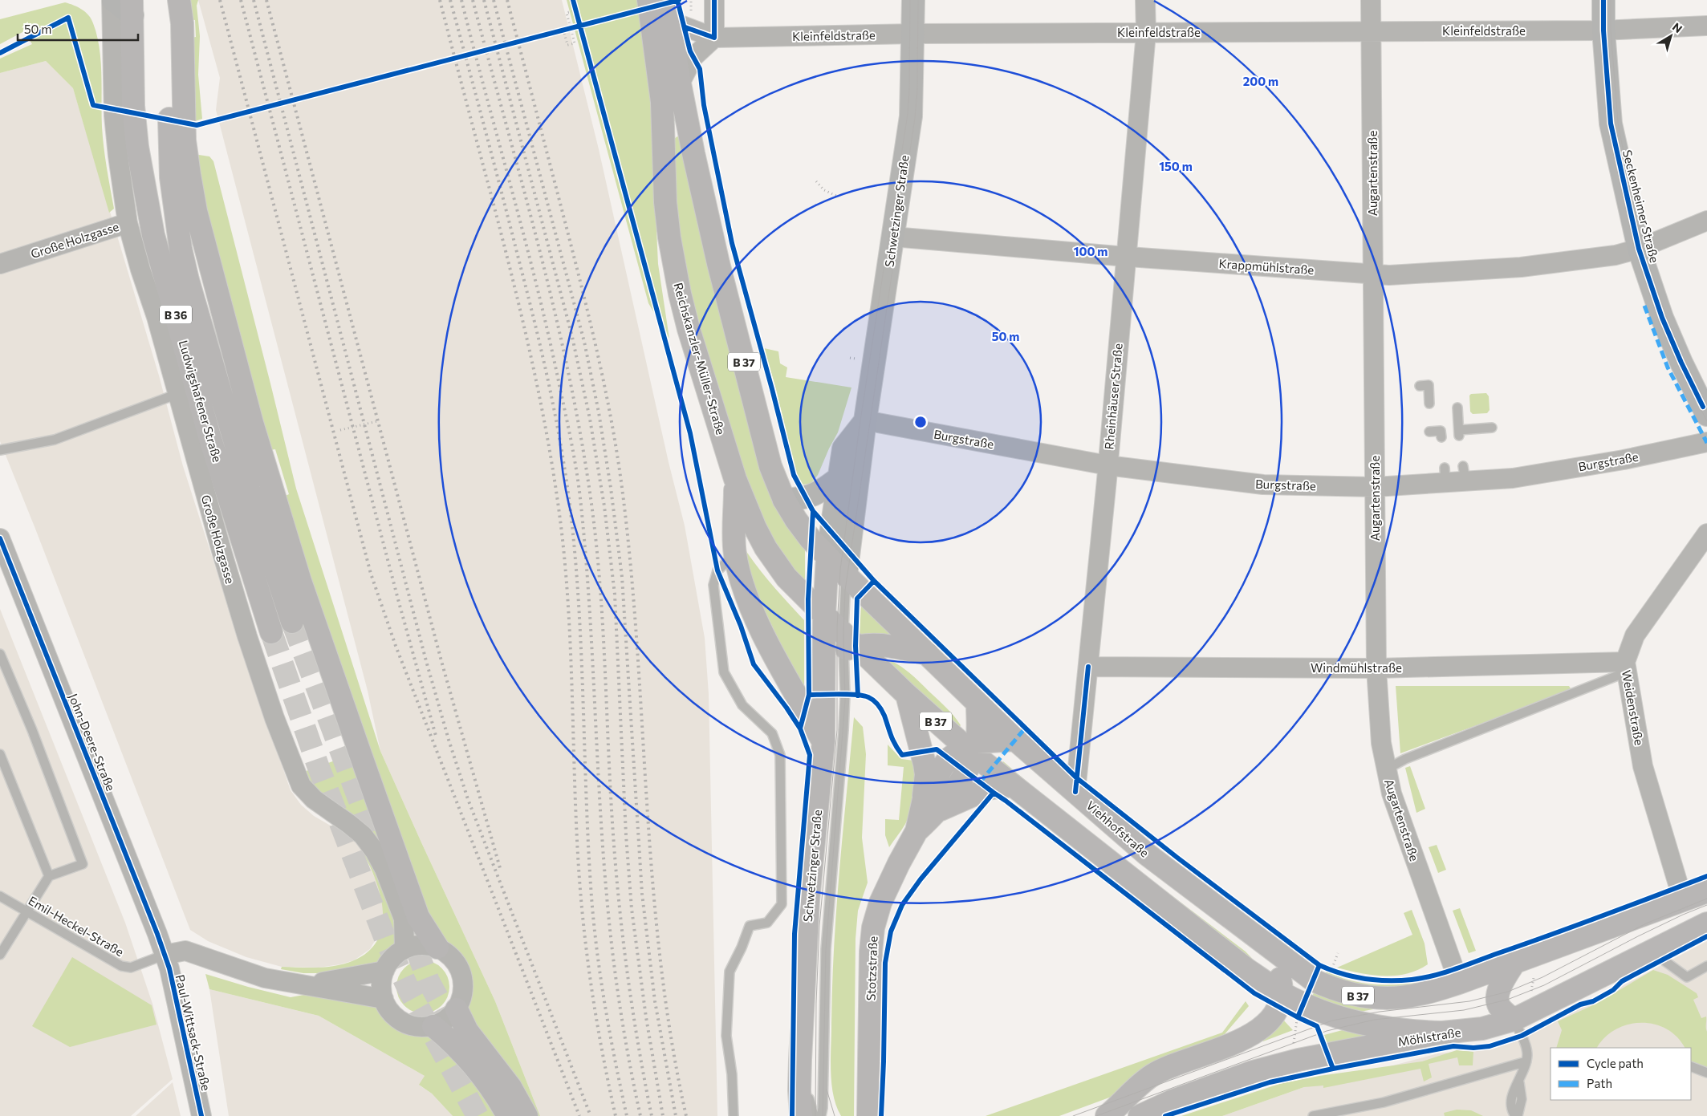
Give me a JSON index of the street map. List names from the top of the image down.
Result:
{
  "streets": {
    "main road": [
      "Schwetzinger Straße",
      "B 36",
      "Reichskanzler-Müller-Straße",
      "B 37",
      "Ludwigshafener Straße",
      "Viehhofstraße",
      "Stotzstraße",
      "Möhlstraße"
    ],
    "street": [
      "Kleinfeldstraße",
      "Augartenstraße",
      "Seckenheimer Straße",
      "Große Holzgasse",
      "Krappmühlstraße",
      "Rheinhäuser Straße",
      "Burgstraße",
      "Windmühlstraße",
      "Weidenstraße",
      "John-Deere-Straße",
      "Paul-Wittsack-Straße"
    ],
    "lane": ["Emil-Heckel-Straße"]
  },
  "crossings": [
    ["Kleinfeldstraße", "Augartenstraße"],
    ["Kleinfeldstraße", "Seckenheimer Straße"],
    ["Kleinfeldstraße", "Schwetzinger Straße"],
    ["Kleinfeldstraße", "B 37"],
    ["Kleinfeldstraße", "Rheinhäuser Straße"],
    ["Augartenstraße", "Krappmühlstraße"],
    ["Augartenstraße", "B 37"],
    ["Augartenstraße", "Burgstraße"],
    ["Augartenstraße", "Windmühlstraße"],
    ["Augartenstraße", "Viehhofstraße"],
    ["Seckenheimer Straße", "Krappmühlstraße"],
    ["Schwetzinger Straße", "Krappmühlstraße"],
    ["Schwetzinger Straße", "Reichskanzler-Müller-Straße"],
    ["Schwetzinger Straße", "B 37"],
    ["Schwetzinger Straße", "Burgstraße"],
    ["Schwetzinger Straße", "Viehhofstraße"],
    ["Krappmühlstraße", "Rheinhäuser Straße"],
    ["Reichskanzler-Müller-Straße", "B 37"],
    ["B 37", "Weidenstraße"],
    ["B 37", "Viehhofstraße"],
    ["B 37", "Stotzstraße"],
    ["B 37", "Möhlstraße"],
    ["Rheinhäuser Straße", "Burgstraße"],
    ["Rheinhäuser Straße", "Windmühlstraße"],
    ["Rheinhäuser Straße", "Viehhofstraße"],
    ["Windmühlstraße", "Weidenstraße"],
    ["John-Deere-Straße", "Emil-Heckel-Straße"],
    ["John-Deere-Straße", "Paul-Wittsack-Straße"],
    ["Emil-Heckel-Straße", "Paul-Wittsack-Straße"]
  ],
  "legend": ["Cycle path", "Path"],
  "scale_bar": "50 m",
  "north": "top right",
  "rings": [
    "200 m",
    "150 m",
    "100 m",
    "50 m"
  ]
}
